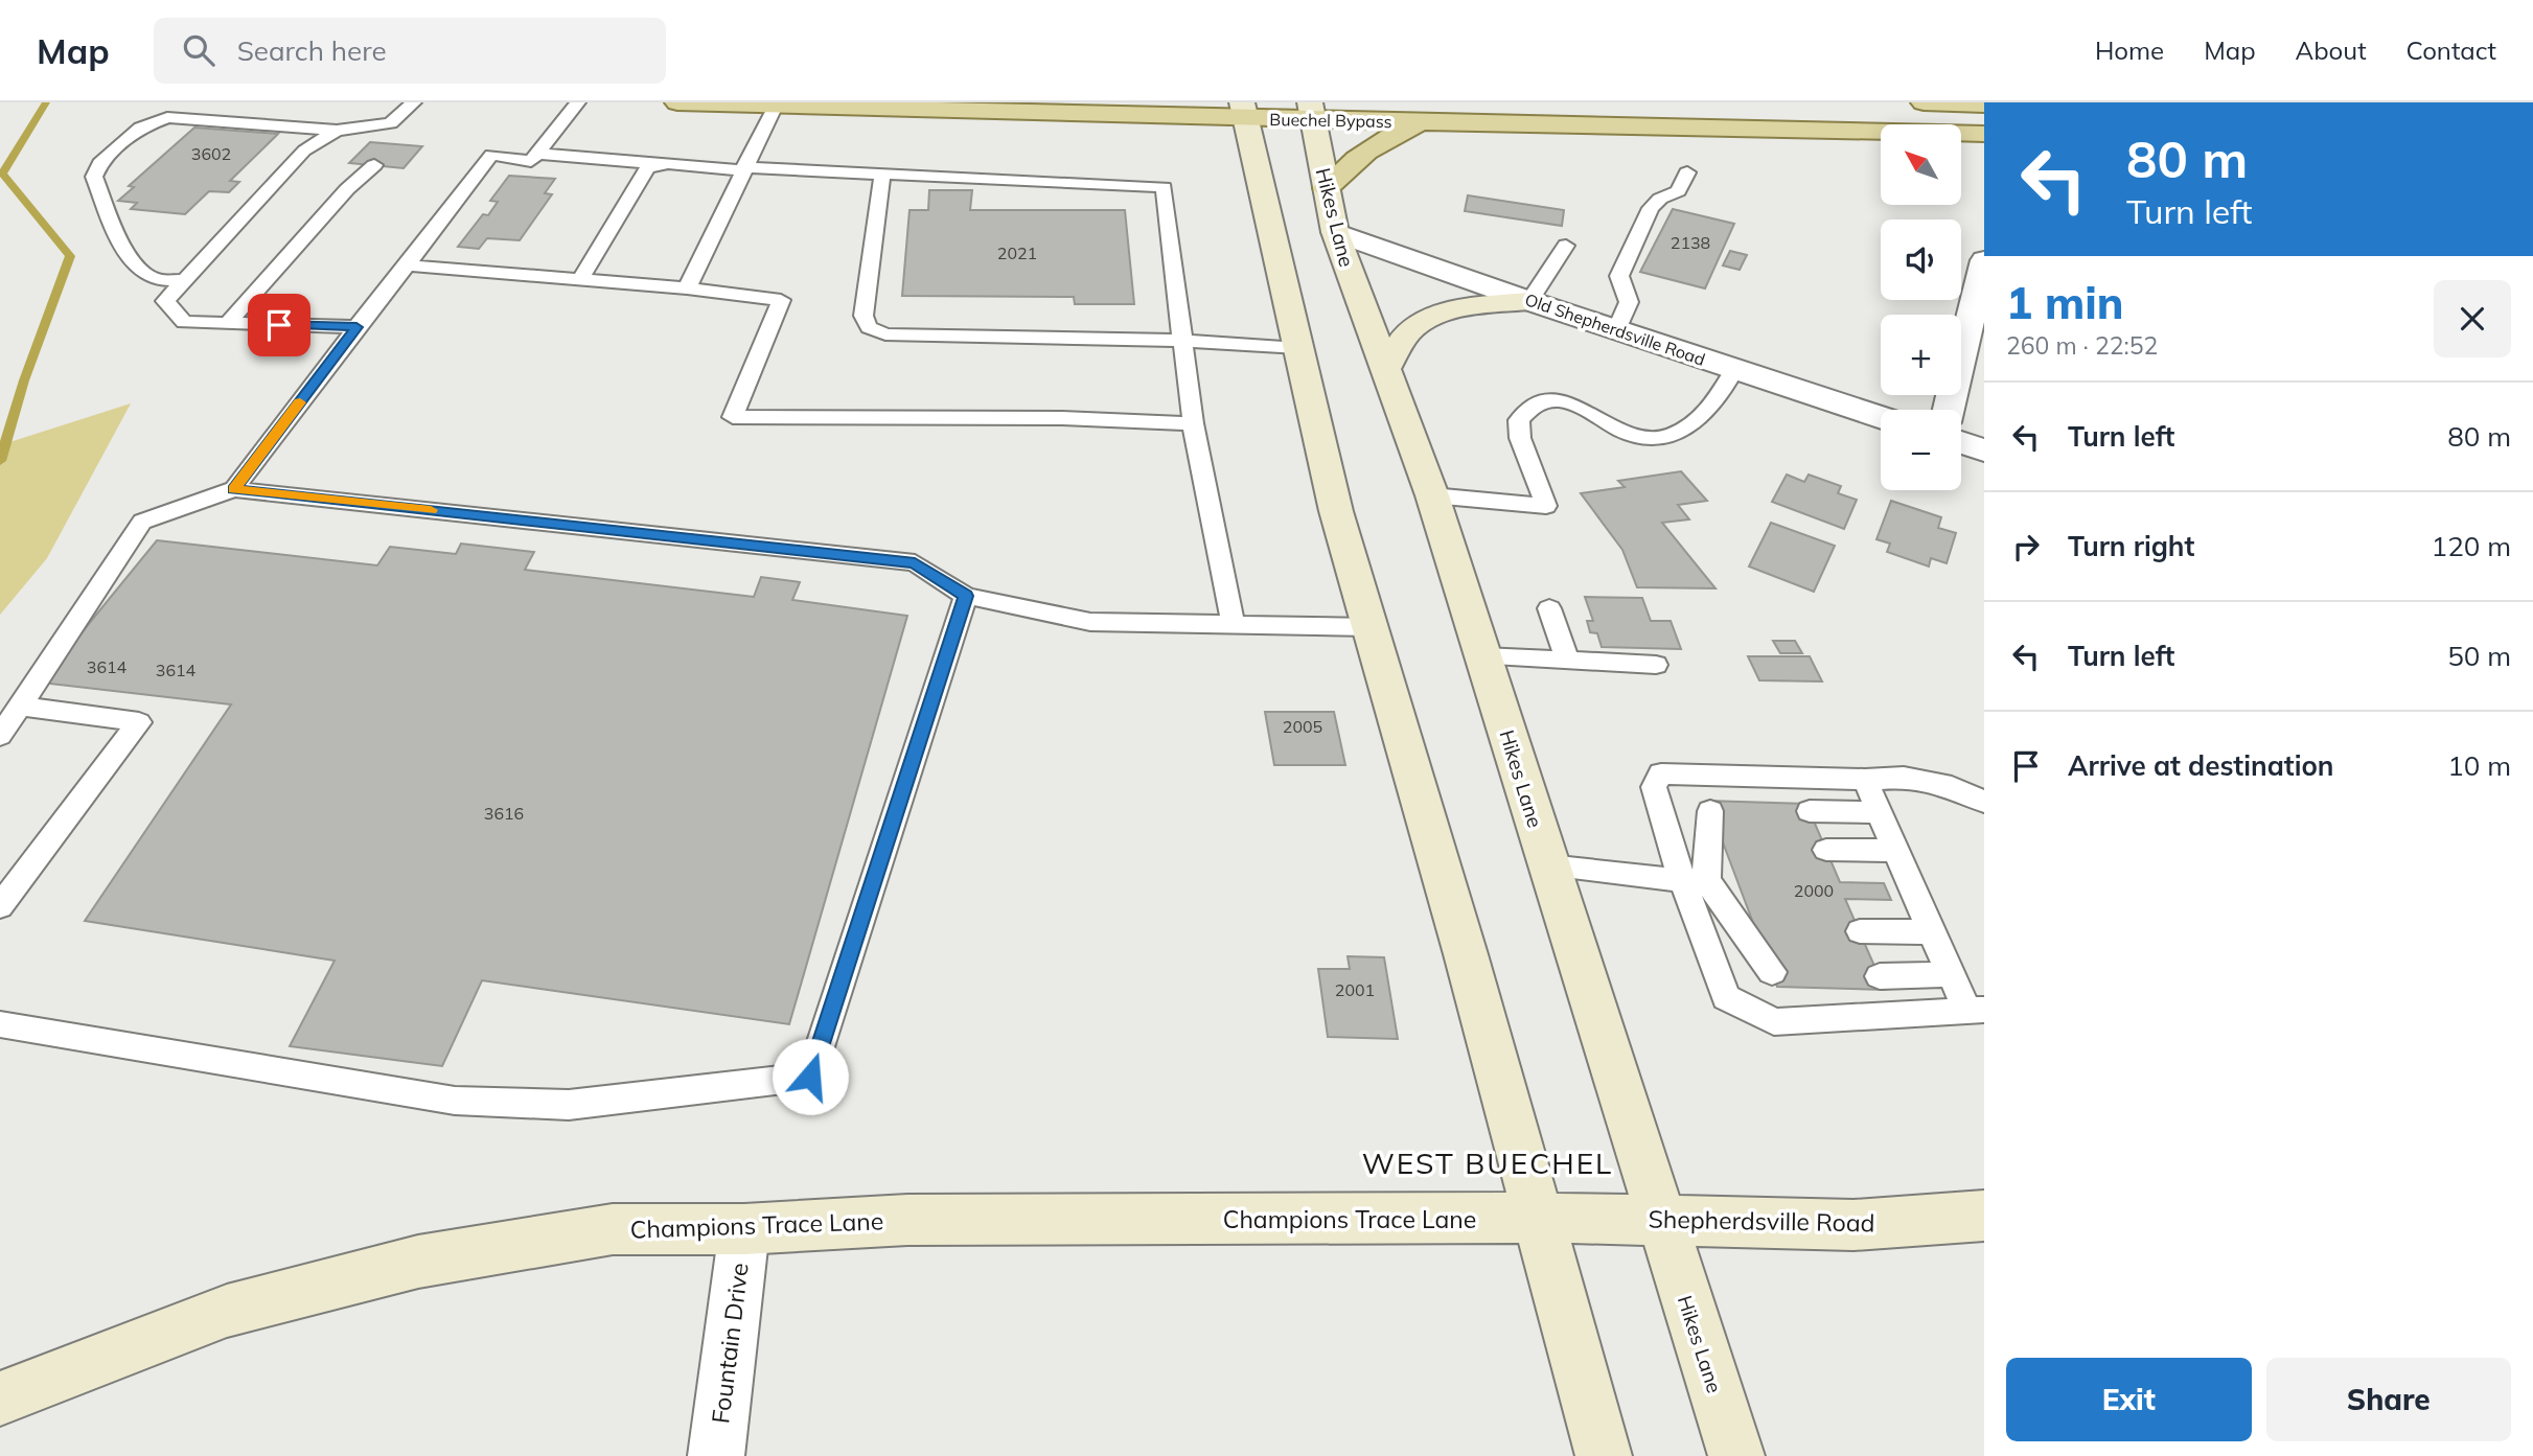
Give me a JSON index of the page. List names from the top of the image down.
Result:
{
  "streets": {
    "main road": [
      "Buechel Bypass",
      "Hikes Lane",
      "Champions Trace Lane",
      "Shepherdsville Road"
    ],
    "street": ["Old Shepherdsville Road", "Fountain Drive"]
  },
  "crossings": [
    ["Buechel Bypass", "Hikes Lane"],
    ["Hikes Lane", "Old Shepherdsville Road"],
    ["Hikes Lane", "Shepherdsville Road"],
    ["Champions Trace Lane", "Shepherdsville Road"],
    ["Champions Trace Lane", "Fountain Drive"]
  ],
  "districts": ["WEST BUECHEL"],
  "house_numbers": [
    "3602",
    "2138",
    "2021",
    "3614",
    "3614",
    "2005",
    "3616",
    "2000",
    "2001"
  ],
  "north": "top left",
  "page": {
    "header": "Map",
    "search": "Search here",
    "nav": [
      "Home",
      "Map",
      "About",
      "Contact"
    ],
    "turn": ["80 m", "Turn left"],
    "map_buttons": ["+", "−"],
    "heading": ["1 min", "260 m · 22:52"],
    "list": [
      {
        "name": "Turn left",
        "value": "80 m"
      },
      {
        "name": "Turn right",
        "value": "120 m"
      },
      {
        "name": "Turn left",
        "value": "50 m"
      },
      {
        "name": "Arrive at destination",
        "value": "10 m"
      }
    ],
    "buttons": ["Exit", "Share"]
  }
}
